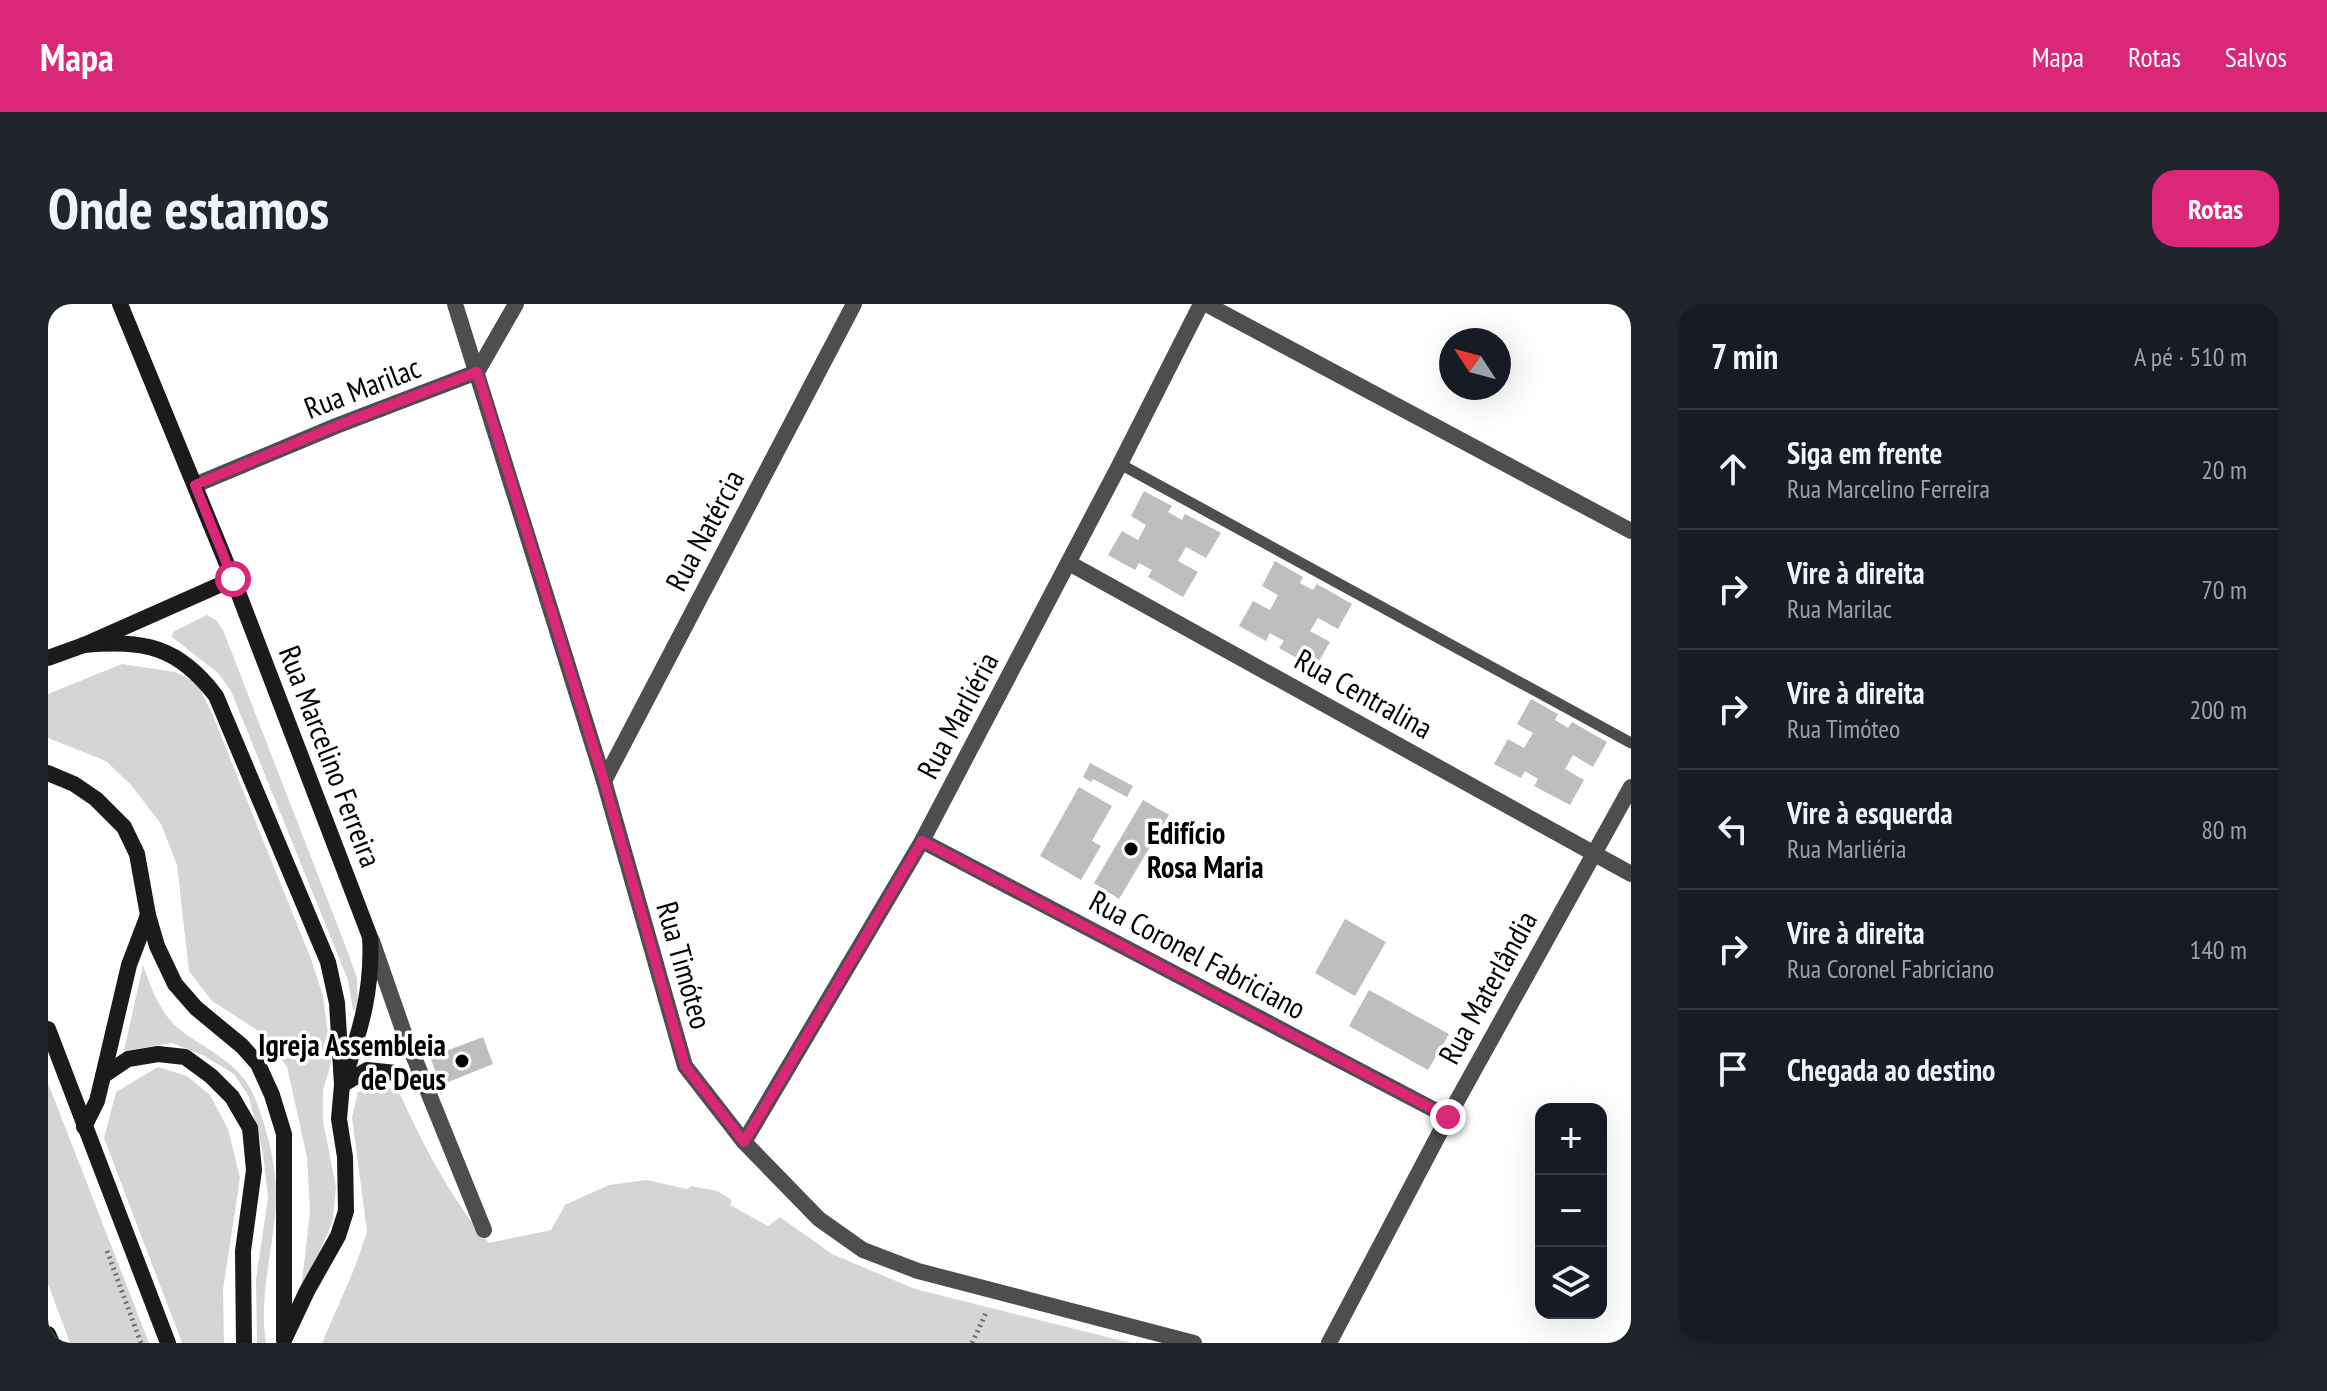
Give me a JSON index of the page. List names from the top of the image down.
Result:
{
  "streets": {
    "main road": ["Rua Marcelino Ferreira"],
    "street": [
      "Rua Marilac",
      "Rua Natércia",
      "Rua Centralina",
      "Rua Marliéria",
      "Rua Coronel Fabriciano",
      "Rua Timóteo",
      "Rua Materlândia"
    ]
  },
  "crossings": [
    ["Rua Marilac", "Rua Marcelino Ferreira"],
    ["Rua Marilac", "Rua Timóteo"],
    ["Rua Natércia", "Rua Timóteo"],
    ["Rua Centralina", "Rua Marliéria"],
    ["Rua Centralina", "Rua Materlândia"],
    ["Rua Marliéria", "Rua Coronel Fabriciano"],
    ["Rua Marliéria", "Rua Timóteo"],
    ["Rua Coronel Fabriciano", "Rua Materlândia"]
  ],
  "places": ["Edifício Rosa Maria", "Igreja Assembleia de Deus"],
  "north": "top left",
  "page": {
    "header": "Mapa",
    "nav": ["Mapa", "Rotas", "Salvos"],
    "buttons": "Rotas",
    "title": "Onde estamos",
    "heading": ["7 min", "A pé · 510 m"],
    "list": [
      ["Siga em frente", "Rua Marcelino Ferreira", "20 m"],
      ["Vire à direita", "Rua Marilac", "70 m"],
      ["Vire à direita", "Rua Timóteo", "200 m"],
      ["Vire à esquerda", "Rua Marliéria", "80 m"],
      ["Vire à direita", "Rua Coronel Fabriciano", "140 m"],
      "Chegada ao destino"
    ],
    "map_buttons": ["+", "−"]
  }
}
